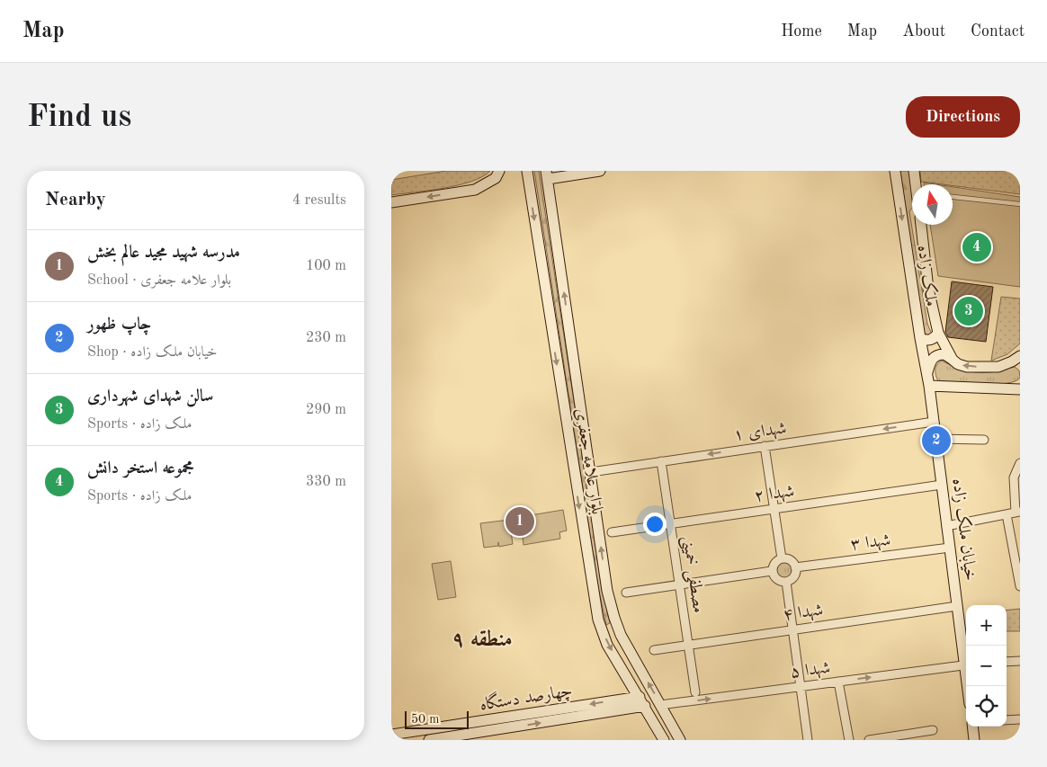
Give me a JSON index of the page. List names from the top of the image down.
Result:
{
  "streets": {
    "main road": [
      "ملک زاده",
      "بلوار علامه جعفری",
      "خیابان ملک زاده",
      "چهارصد دستگاه"
    ],
    "street": [
      "شهدای ۱",
      "شهدا ۲",
      "شهدا ۳",
      "مصطفی خمینی",
      "شهدا ۴",
      "شهدا ۵"
    ]
  },
  "crossings": [
    ["ملک زاده", "خیابان ملک زاده"],
    ["شهدای ۱", "بلوار علامه جعفری"],
    ["شهدای ۱", "خیابان ملک زاده"],
    ["شهدای ۱", "مصطفی خمینی"],
    ["بلوار علامه جعفری", "شهدا ۵"],
    ["بلوار علامه جعفری", "چهارصد دستگاه"],
    ["شهدا ۲", "خیابان ملک زاده"],
    ["شهدا ۲", "مصطفی خمینی"],
    ["خیابان ملک زاده", "شهدا ۳"],
    ["خیابان ملک زاده", "شهدا ۴"],
    ["مصطفی خمینی", "شهدا ۴"]
  ],
  "one_way": ["شهدای ۱", "شهدا ۵"],
  "districts": ["منطقه ۹"],
  "scale_bar": "50 m",
  "north": "top",
  "page": {
    "header": "Map",
    "nav": [
      "Home",
      "Map",
      "About",
      "Contact"
    ],
    "buttons": "Directions",
    "title": "Find us",
    "heading": ["Nearby", "4 results"],
    "list": [
      {
        "mark": "1",
        "name": "مدرسه شهید مجید عالم بخش",
        "note": "School · بلوار علامه جعفری",
        "value": "100 m"
      },
      {
        "mark": "2",
        "name": "چاپ ظهور",
        "note": "Shop · خیابان ملک زاده",
        "value": "230 m"
      },
      {
        "mark": "3",
        "name": "سالن شهدای شهرداری",
        "note": "Sports · ملک زاده",
        "value": "290 m"
      },
      {
        "mark": "4",
        "name": "مجموعه استخر دانش",
        "note": "Sports · ملک زاده",
        "value": "330 m"
      }
    ],
    "pins": [
      "4",
      "3",
      "2",
      "1"
    ],
    "map_buttons": ["+", "−"],
    "scale": "50 m"
  }
}
